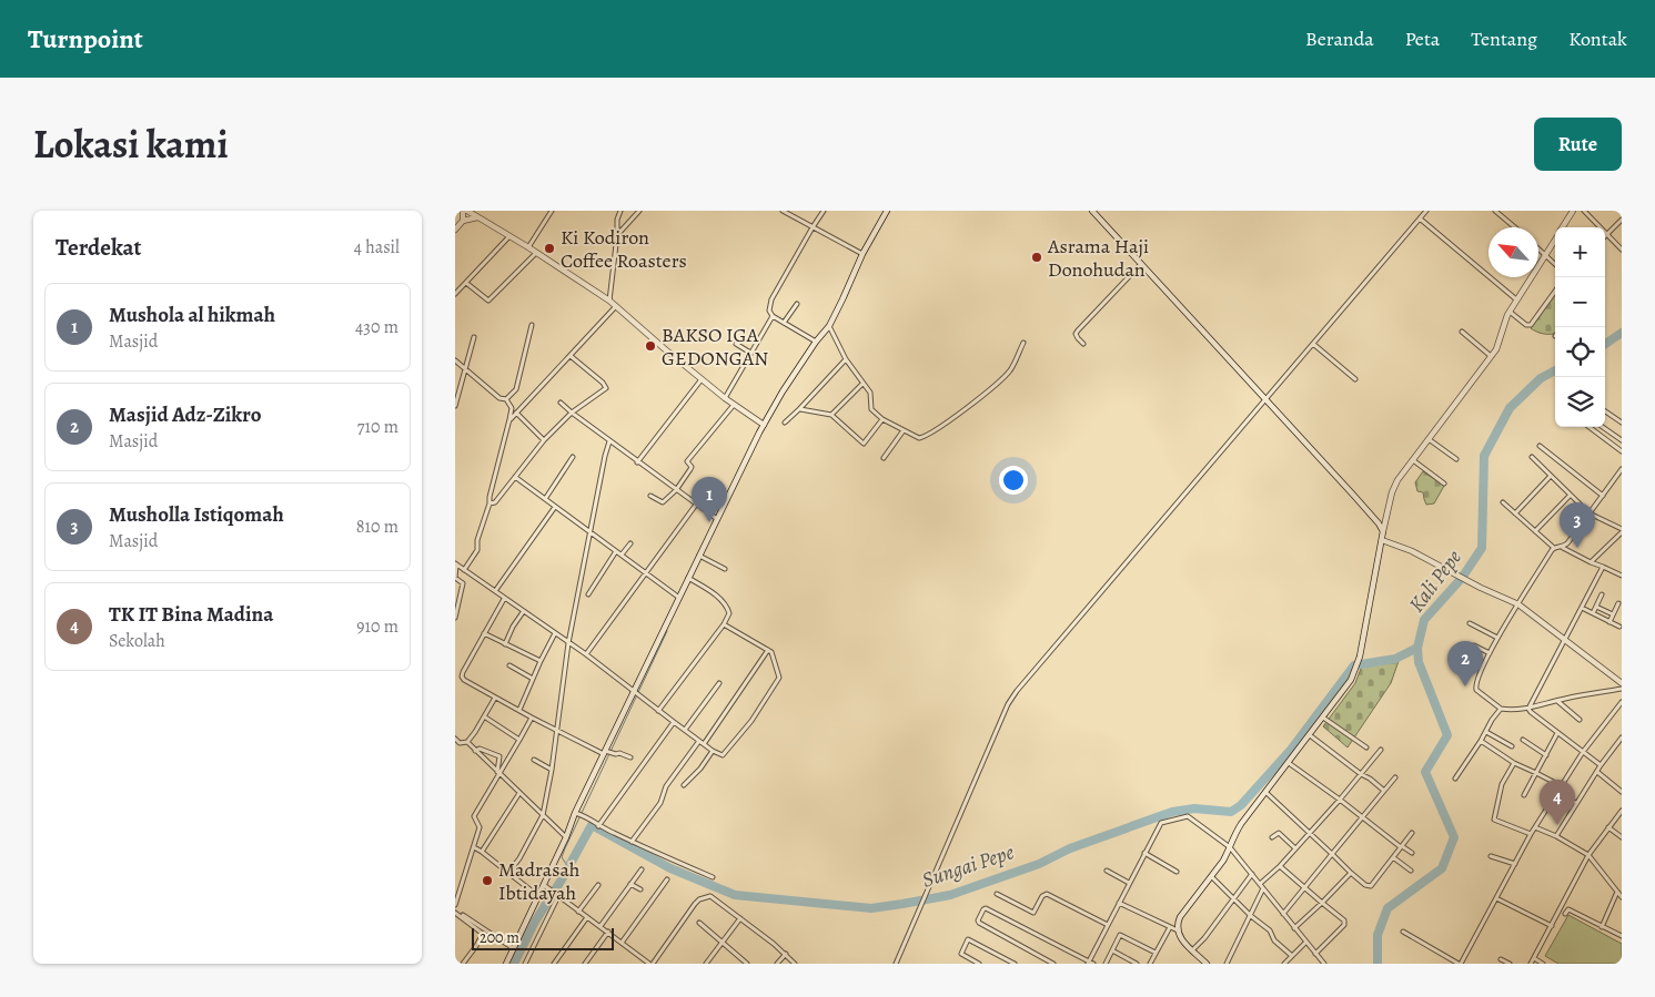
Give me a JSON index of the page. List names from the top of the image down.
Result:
{
  "water": ["Kali Pepe", "Sungai Pepe"],
  "places": [
    "Ki Kodiron Coffee Roasters",
    "Asrama Haji Donohudan",
    "BAKSO IGA GEDONGAN",
    "Madrasah Ibtidayah"
  ],
  "scale_bar": "200 m",
  "north": "top left",
  "page": {
    "header": "Turnpoint",
    "nav": [
      "Beranda",
      "Peta",
      "Tentang",
      "Kontak"
    ],
    "title": "Lokasi kami",
    "buttons": "Rute",
    "heading": ["Terdekat", "4 hasil"],
    "map_buttons": ["+", "−"],
    "list": [
      {
        "mark": "1",
        "name": "Mushola al hikmah",
        "note": "Masjid",
        "value": "430 m"
      },
      {
        "mark": "2",
        "name": "Masjid Adz-Zikro",
        "note": "Masjid",
        "value": "710 m"
      },
      {
        "mark": "3",
        "name": "Musholla Istiqomah",
        "note": "Masjid",
        "value": "810 m"
      },
      {
        "mark": "4",
        "name": "TK IT Bina Madina",
        "note": "Sekolah",
        "value": "910 m"
      }
    ],
    "pins": [
      "1",
      "3",
      "2",
      "4"
    ],
    "scale": "200 m"
  }
}
